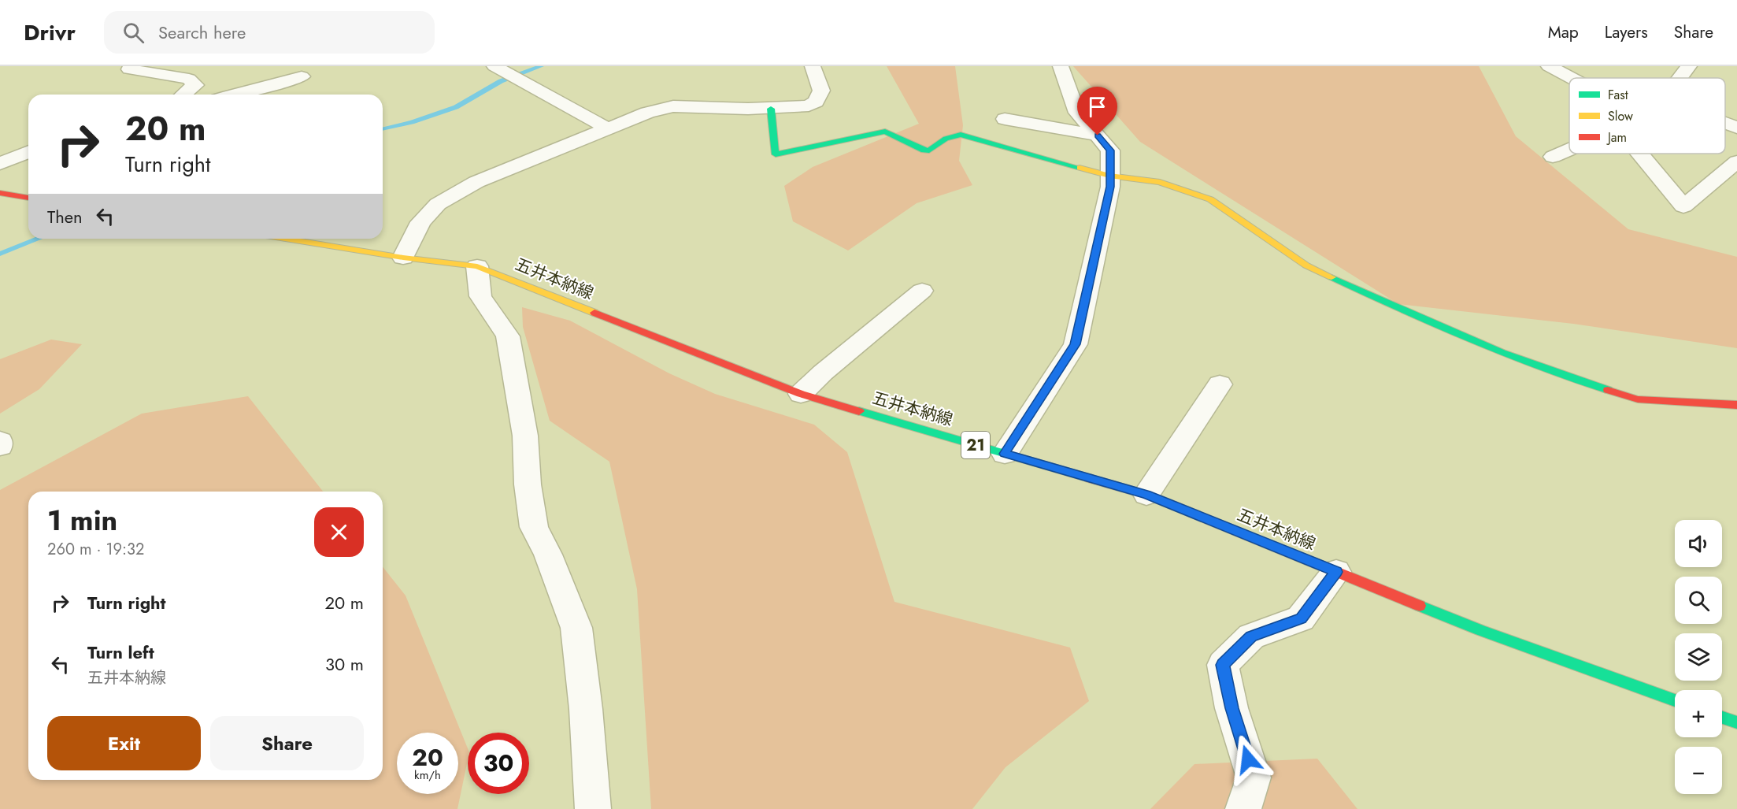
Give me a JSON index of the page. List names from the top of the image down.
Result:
{
  "streets": {
    "main road": ["五井本納線", "21"]
  },
  "legend": ["Fast", "Slow", "Jam"],
  "page": {
    "header": "Drivr",
    "search": "Search here",
    "nav": ["Map", "Layers", "Share"],
    "turn": ["20 m", "Turn right"],
    "then": "Then",
    "heading": ["1 min", "260 m · 19:32"],
    "map_buttons": ["+", "−"],
    "list": [
      {
        "name": "Turn right",
        "value": "20 m"
      },
      {
        "name": "Turn left",
        "note": "五井本納線",
        "value": "30 m"
      }
    ],
    "buttons": ["Exit", "Share"],
    "speed": "20 km/h",
    "limit": "30"
  }
}
